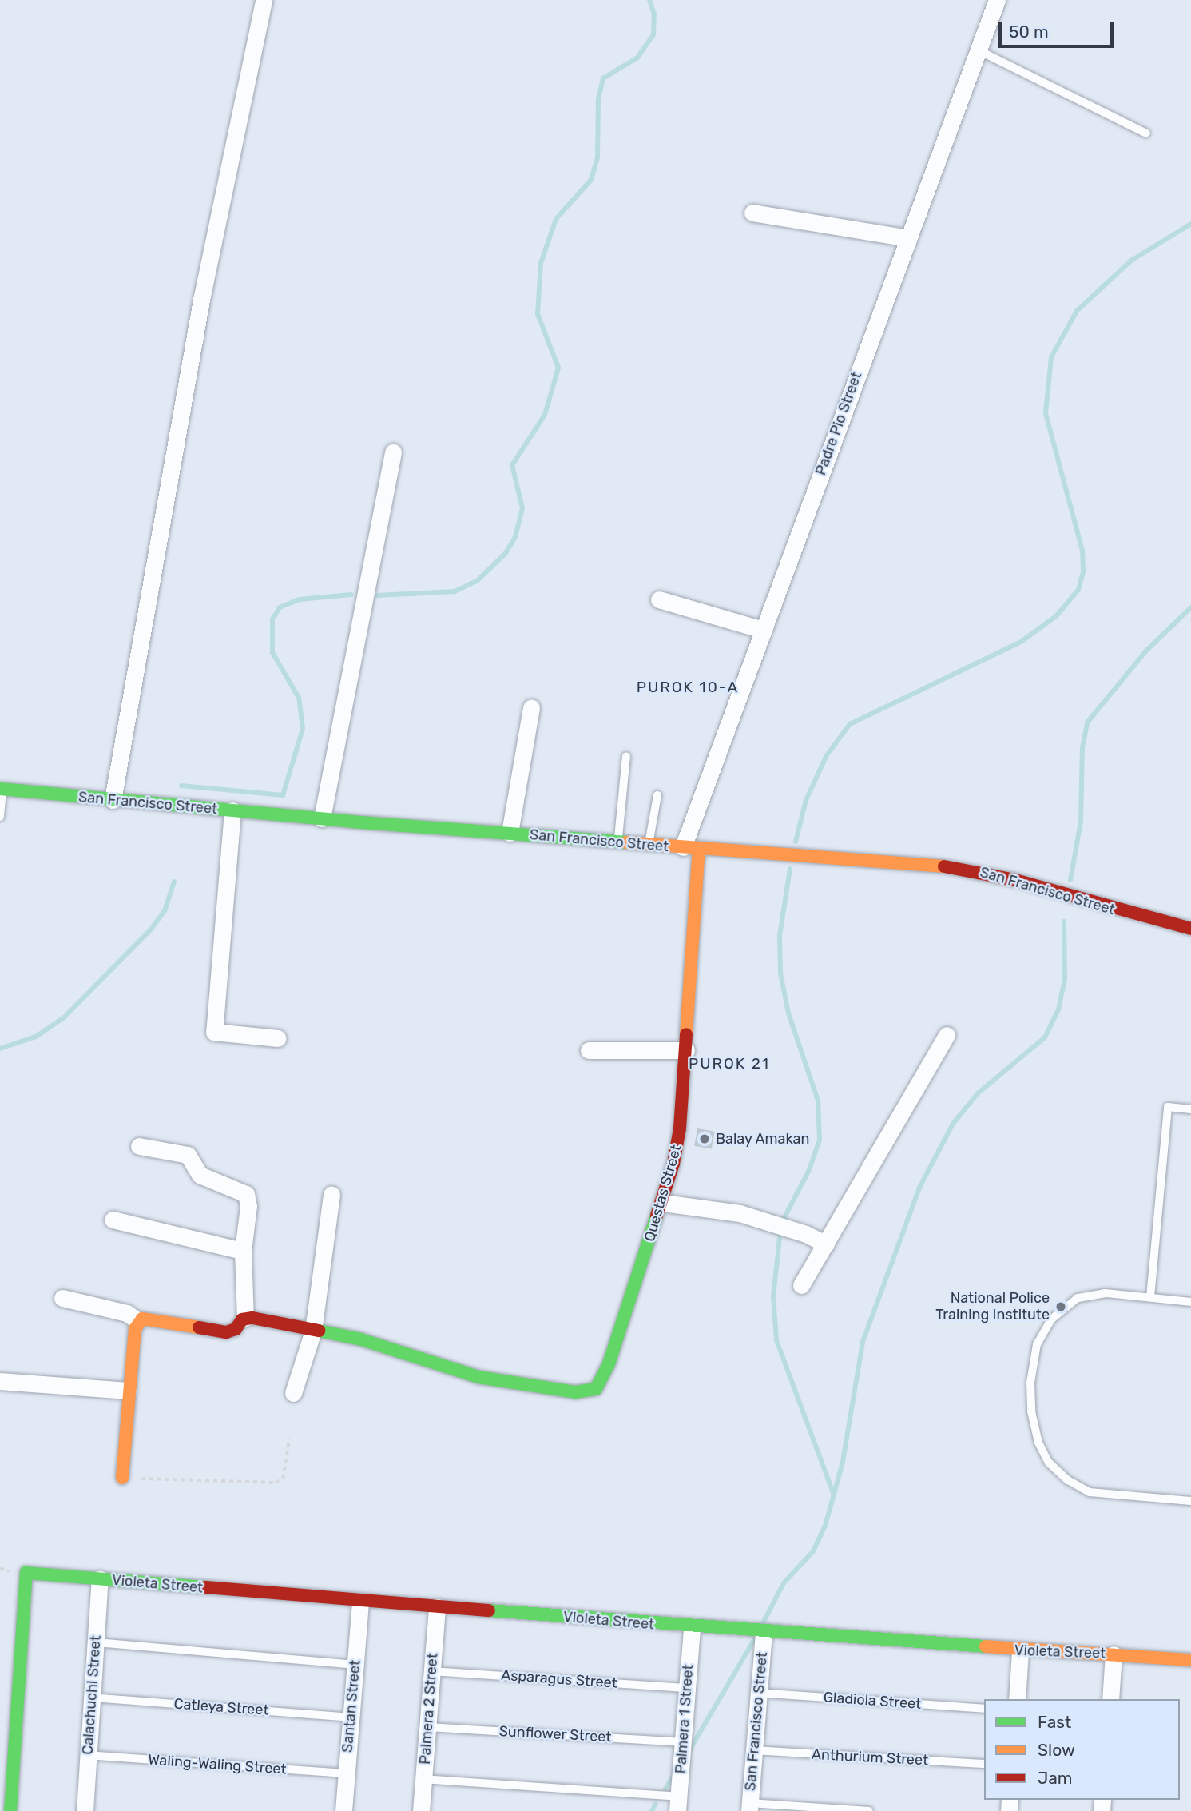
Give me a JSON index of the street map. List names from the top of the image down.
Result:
{
  "streets": {
    "street": [
      "Padre Pio Street",
      "San Francisco Street",
      "Questas Street",
      "Violeta Street",
      "Calachuchi Street",
      "Santan Street",
      "Palmera 2 Street",
      "Palmera 1 Street"
    ],
    "lane": [
      "Asparagus Street",
      "Gladiola Street",
      "Catleya Street",
      "Sunflower Street",
      "Anthurium Street",
      "Waling-Waling Street"
    ]
  },
  "crossings": [
    ["Padre Pio Street", "San Francisco Street"],
    ["Padre Pio Street", "Questas Street"],
    ["San Francisco Street", "Questas Street"],
    ["San Francisco Street", "Violeta Street"],
    ["San Francisco Street", "Gladiola Street"],
    ["San Francisco Street", "Anthurium Street"],
    ["Violeta Street", "Calachuchi Street"],
    ["Violeta Street", "Santan Street"],
    ["Violeta Street", "Palmera 2 Street"],
    ["Violeta Street", "Palmera 1 Street"],
    ["Asparagus Street", "Palmera 2 Street"],
    ["Asparagus Street", "Palmera 1 Street"],
    ["Calachuchi Street", "Catleya Street"],
    ["Calachuchi Street", "Waling-Waling Street"],
    ["Santan Street", "Catleya Street"],
    ["Santan Street", "Waling-Waling Street"],
    ["Palmera 2 Street", "Sunflower Street"],
    ["Palmera 1 Street", "Sunflower Street"]
  ],
  "districts": ["PUROK 10-A", "PUROK 21"],
  "places": ["Balay Amakan", "National Police Training Institute"],
  "legend": ["Fast", "Slow", "Jam"],
  "scale_bar": "50 m"
}
